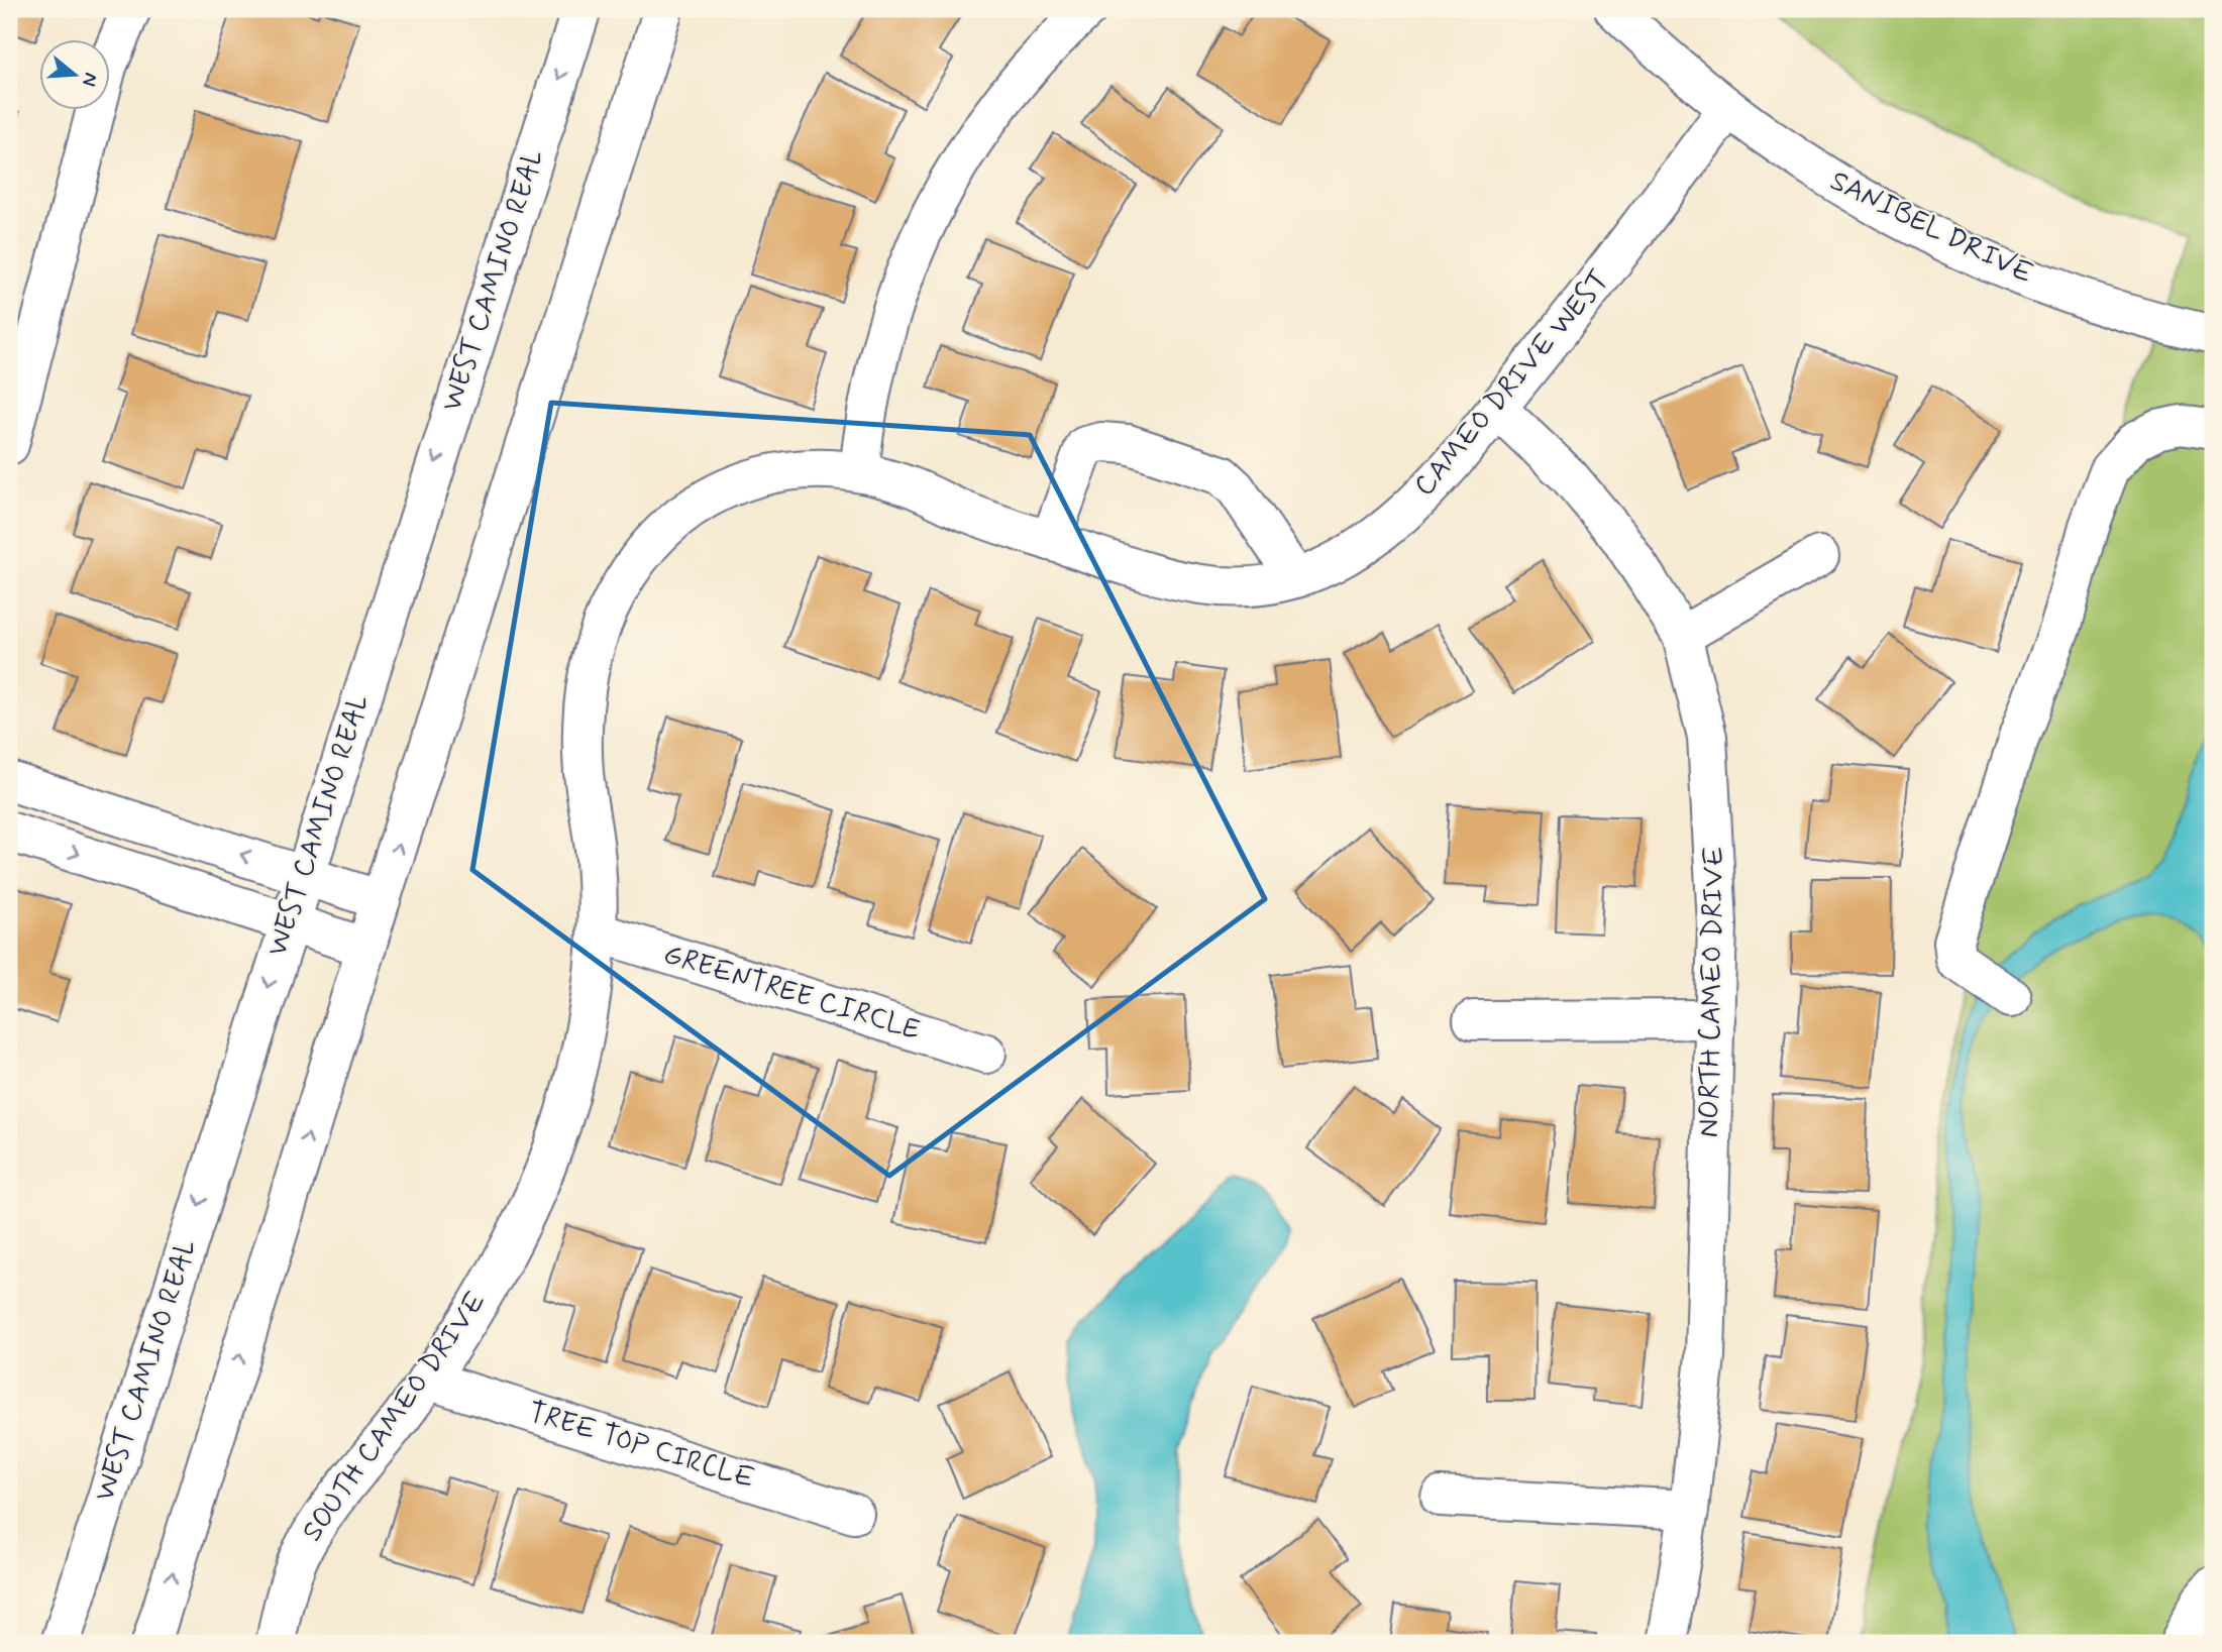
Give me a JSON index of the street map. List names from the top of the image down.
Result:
{
  "streets": {
    "street": [
      "SANIBEL DRIVE",
      "WEST CAMINO REAL",
      "CAMEO DRIVE WEST",
      "NORTH CAMEO DRIVE",
      "GREENTREE CIRCLE",
      "SOUTH CAMEO DRIVE",
      "TREE TOP CIRCLE"
    ]
  },
  "crossings": [
    ["SANIBEL DRIVE", "CAMEO DRIVE WEST"],
    ["CAMEO DRIVE WEST", "NORTH CAMEO DRIVE"],
    ["CAMEO DRIVE WEST", "SOUTH CAMEO DRIVE"],
    ["GREENTREE CIRCLE", "SOUTH CAMEO DRIVE"],
    ["SOUTH CAMEO DRIVE", "TREE TOP CIRCLE"]
  ],
  "north": "right"
}
